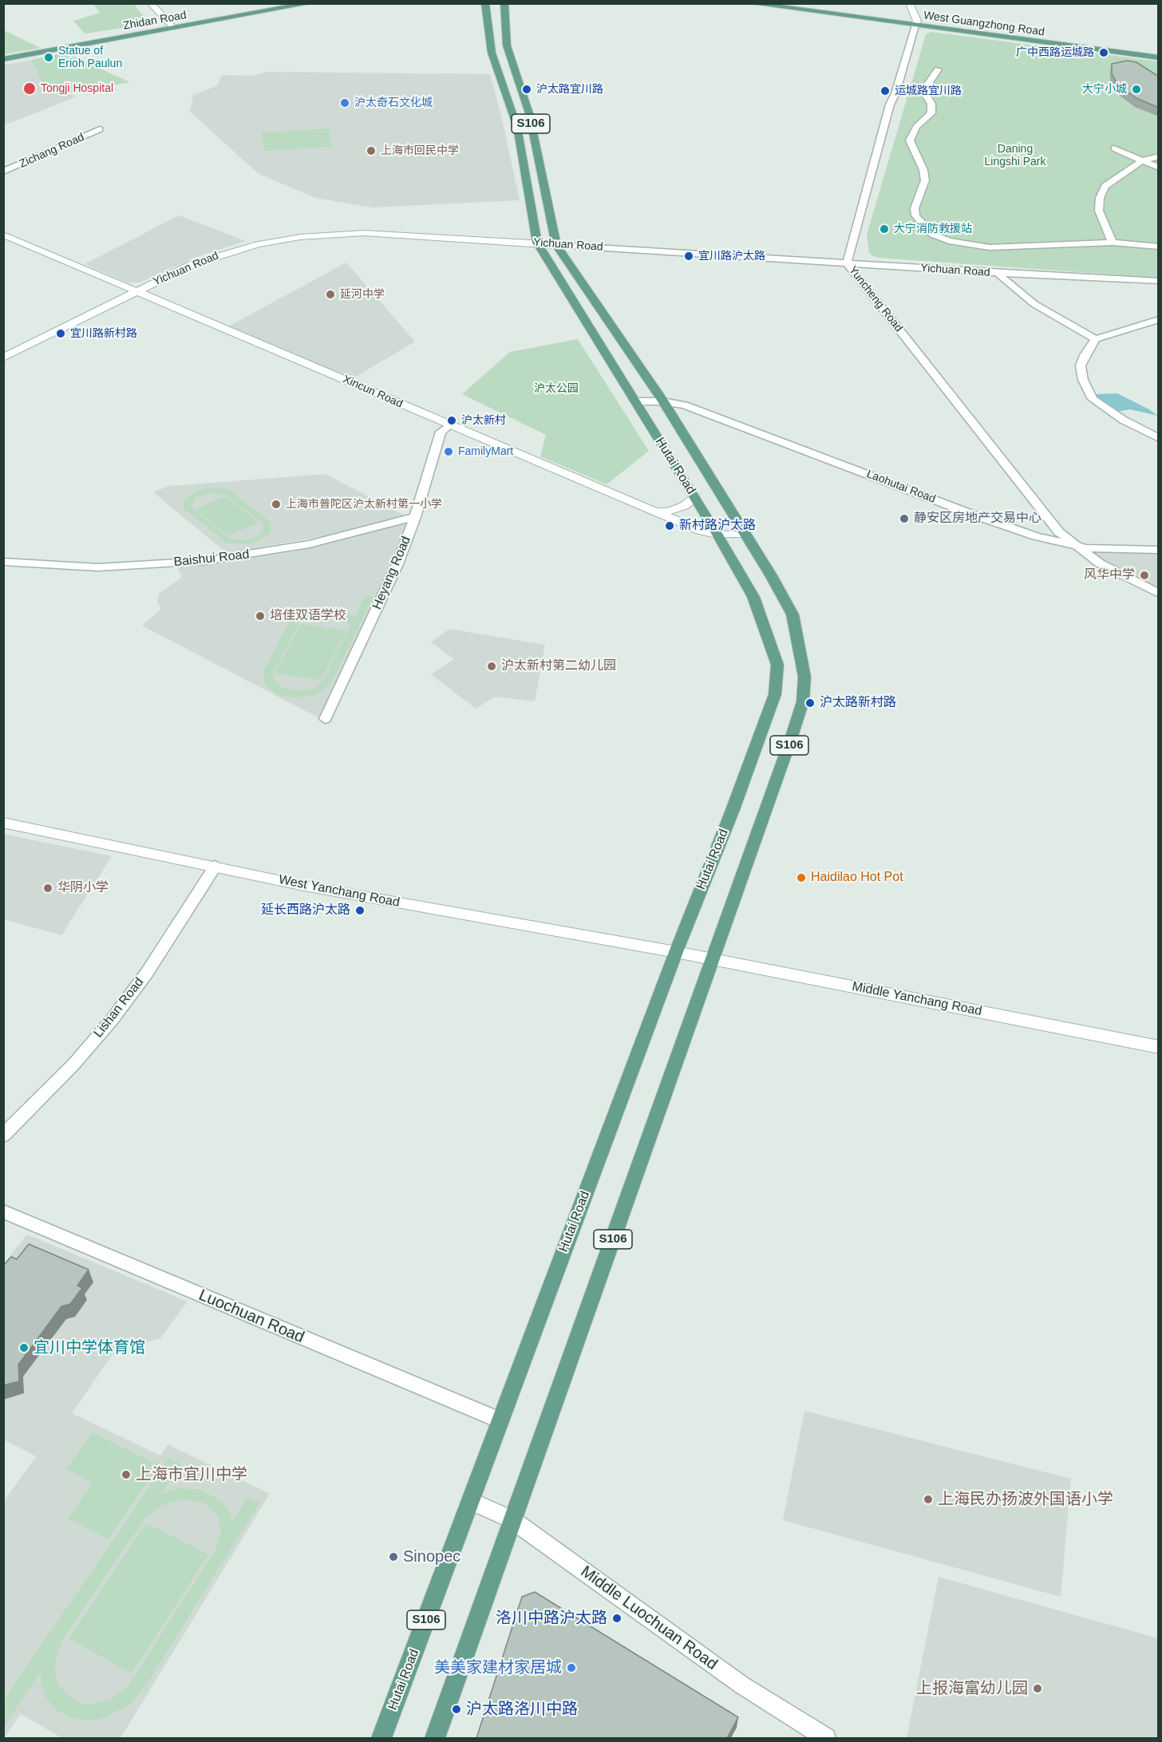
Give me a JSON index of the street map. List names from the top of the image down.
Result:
{
  "streets": {
    "main road": [
      "Zhidan Road",
      "West Guangzhong Road",
      "S106",
      "Hutai Road"
    ],
    "street": [
      "Zichang Road",
      "Yichuan Road",
      "Yuncheng Road",
      "Xincun Road",
      "Laohutai Road",
      "Baishui Road",
      "Heyang Road",
      "West Yanchang Road",
      "Middle Yanchang Road",
      "Lishan Road",
      "Luochuan Road",
      "Middle Luochuan Road"
    ]
  },
  "crossings": [
    ["West Guangzhong Road", "Yuncheng Road"],
    ["Yichuan Road", "Yuncheng Road"],
    ["Yichuan Road", "Xincun Road"],
    ["Yichuan Road", "Hutai Road"],
    ["Yuncheng Road", "Laohutai Road"],
    ["Xincun Road", "Hutai Road"],
    ["Xincun Road", "Heyang Road"],
    ["Hutai Road", "Laohutai Road"],
    ["Hutai Road", "West Yanchang Road"],
    ["Hutai Road", "Middle Yanchang Road"],
    ["Hutai Road", "Luochuan Road"],
    ["Hutai Road", "Middle Luochuan Road"],
    ["Baishui Road", "Heyang Road"],
    ["West Yanchang Road", "Middle Yanchang Road"],
    ["West Yanchang Road", "Lishan Road"]
  ],
  "parks": ["Daning Lingshi Park", "沪太公园"],
  "places": [
    "广中西路运城路",
    "Statue of Erioh Paulun",
    "Tongji Hospital",
    "沪太路宜川路",
    "大宁小城",
    "运城路宜川路",
    "沪太奇石文化城",
    "上海市回民中学",
    "大宁消防救援站",
    "宜川路沪太路",
    "延河中学",
    "宜川路新村路",
    "沪太新村",
    "FamilyMart",
    "上海市普陀区沪太新村第一小学",
    "静安区房地产交易中心",
    "新村路沪太路",
    "风华中学",
    "培佳双语学校",
    "沪太新村第二幼儿园",
    "沪太路新村路",
    "Haidilao Hot Pot",
    "华阴小学",
    "延长西路沪太路",
    "宜川中学体育馆",
    "上海市宜川中学",
    "上海民办扬波外国语小学",
    "Sinopec",
    "洛川中路沪太路",
    "美美家建材家居城",
    "上报海富幼儿园",
    "沪太路洛川中路"
  ]
}
